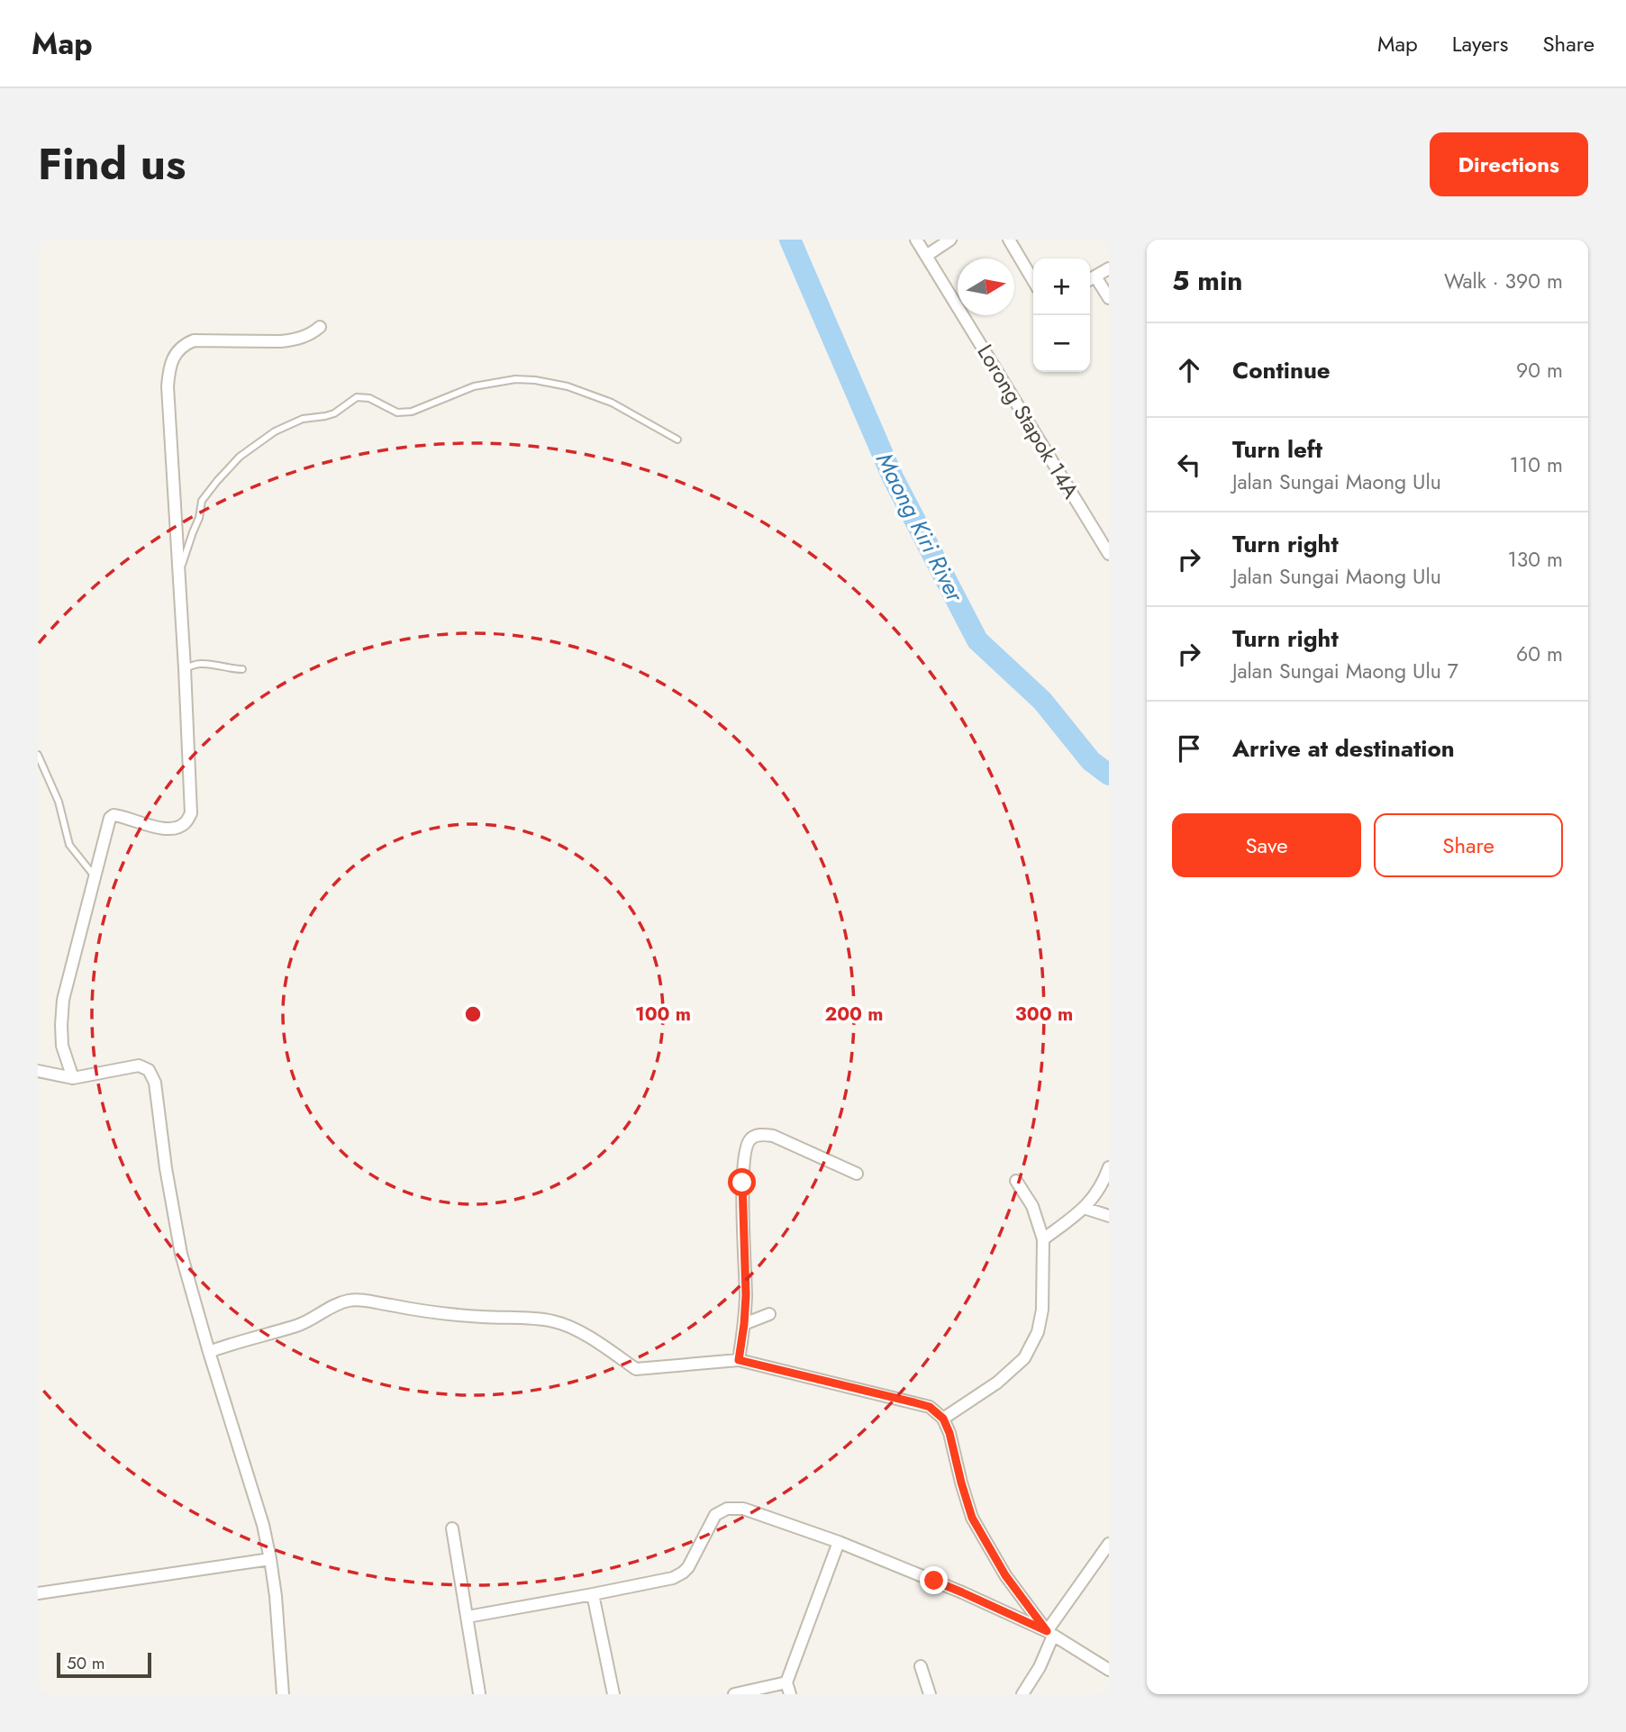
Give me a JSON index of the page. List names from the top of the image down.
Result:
{
  "streets": {
    "street": ["Lorong Stapok 14A"]
  },
  "water": ["Maong Kiri River"],
  "scale_bar": "50 m",
  "north": "right",
  "page": {
    "header": "Map",
    "nav": ["Map", "Layers", "Share"],
    "title": "Find us",
    "buttons": [
      "Directions",
      ["Save", "Share"]
    ],
    "heading": ["5 min", "Walk · 390 m"],
    "map_buttons": ["+", "−"],
    "list": [
      ["Continue", "90 m"],
      ["Turn left", "Jalan Sungai Maong Ulu", "110 m"],
      ["Turn right", "Jalan Sungai Maong Ulu", "130 m"],
      ["Turn right", "Jalan Sungai Maong Ulu 7", "60 m"],
      "Arrive at destination"
    ],
    "scale": "50 m"
  },
  "rings": ["100 m", "200 m", "300 m"]
}
